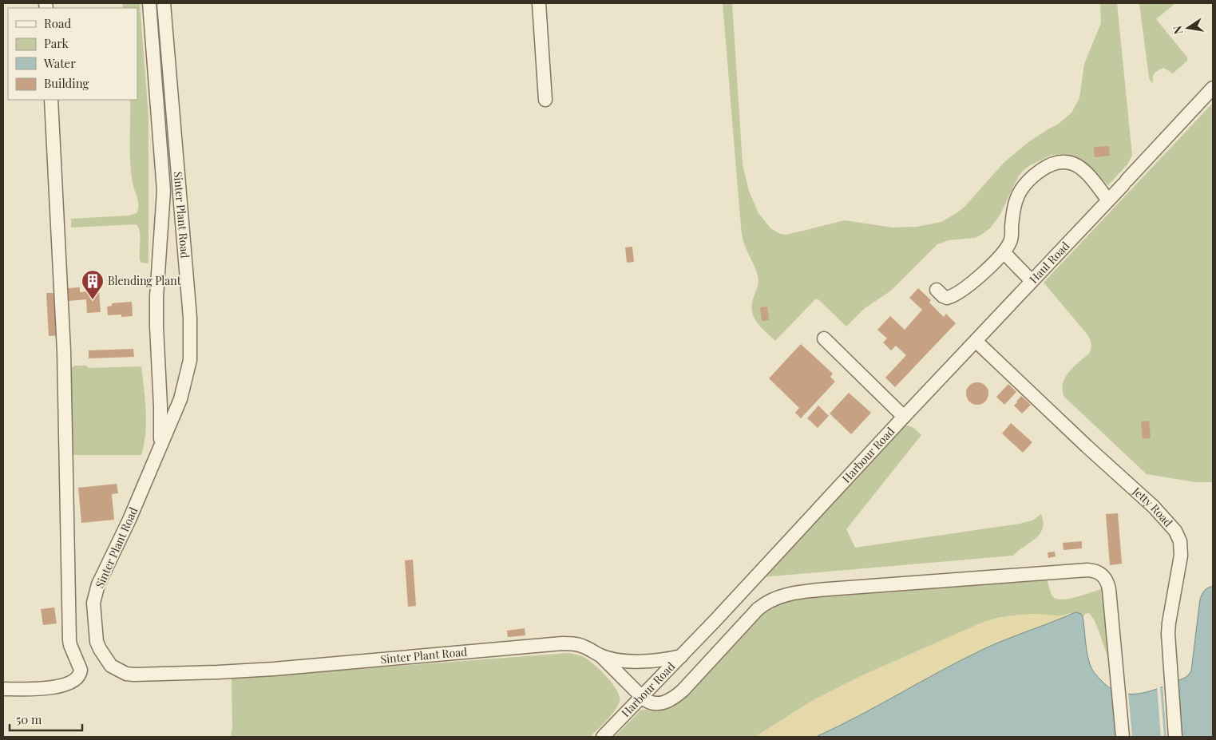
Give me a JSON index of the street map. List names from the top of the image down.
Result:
{
  "streets": {
    "lane": [
      "Sinter Plant Road",
      "Haul Road",
      "Harbour Road",
      "Jetty Road"
    ]
  },
  "crossings": [
    ["Sinter Plant Road", "Harbour Road"],
    ["Haul Road", "Harbour Road"],
    ["Haul Road", "Jetty Road"],
    ["Harbour Road", "Jetty Road"]
  ],
  "places": {
    "building": ["Blending Plant"]
  },
  "legend": [
    "Road",
    "Park",
    "Water",
    "Building"
  ],
  "scale_bar": "50 m",
  "north": "left"
}
